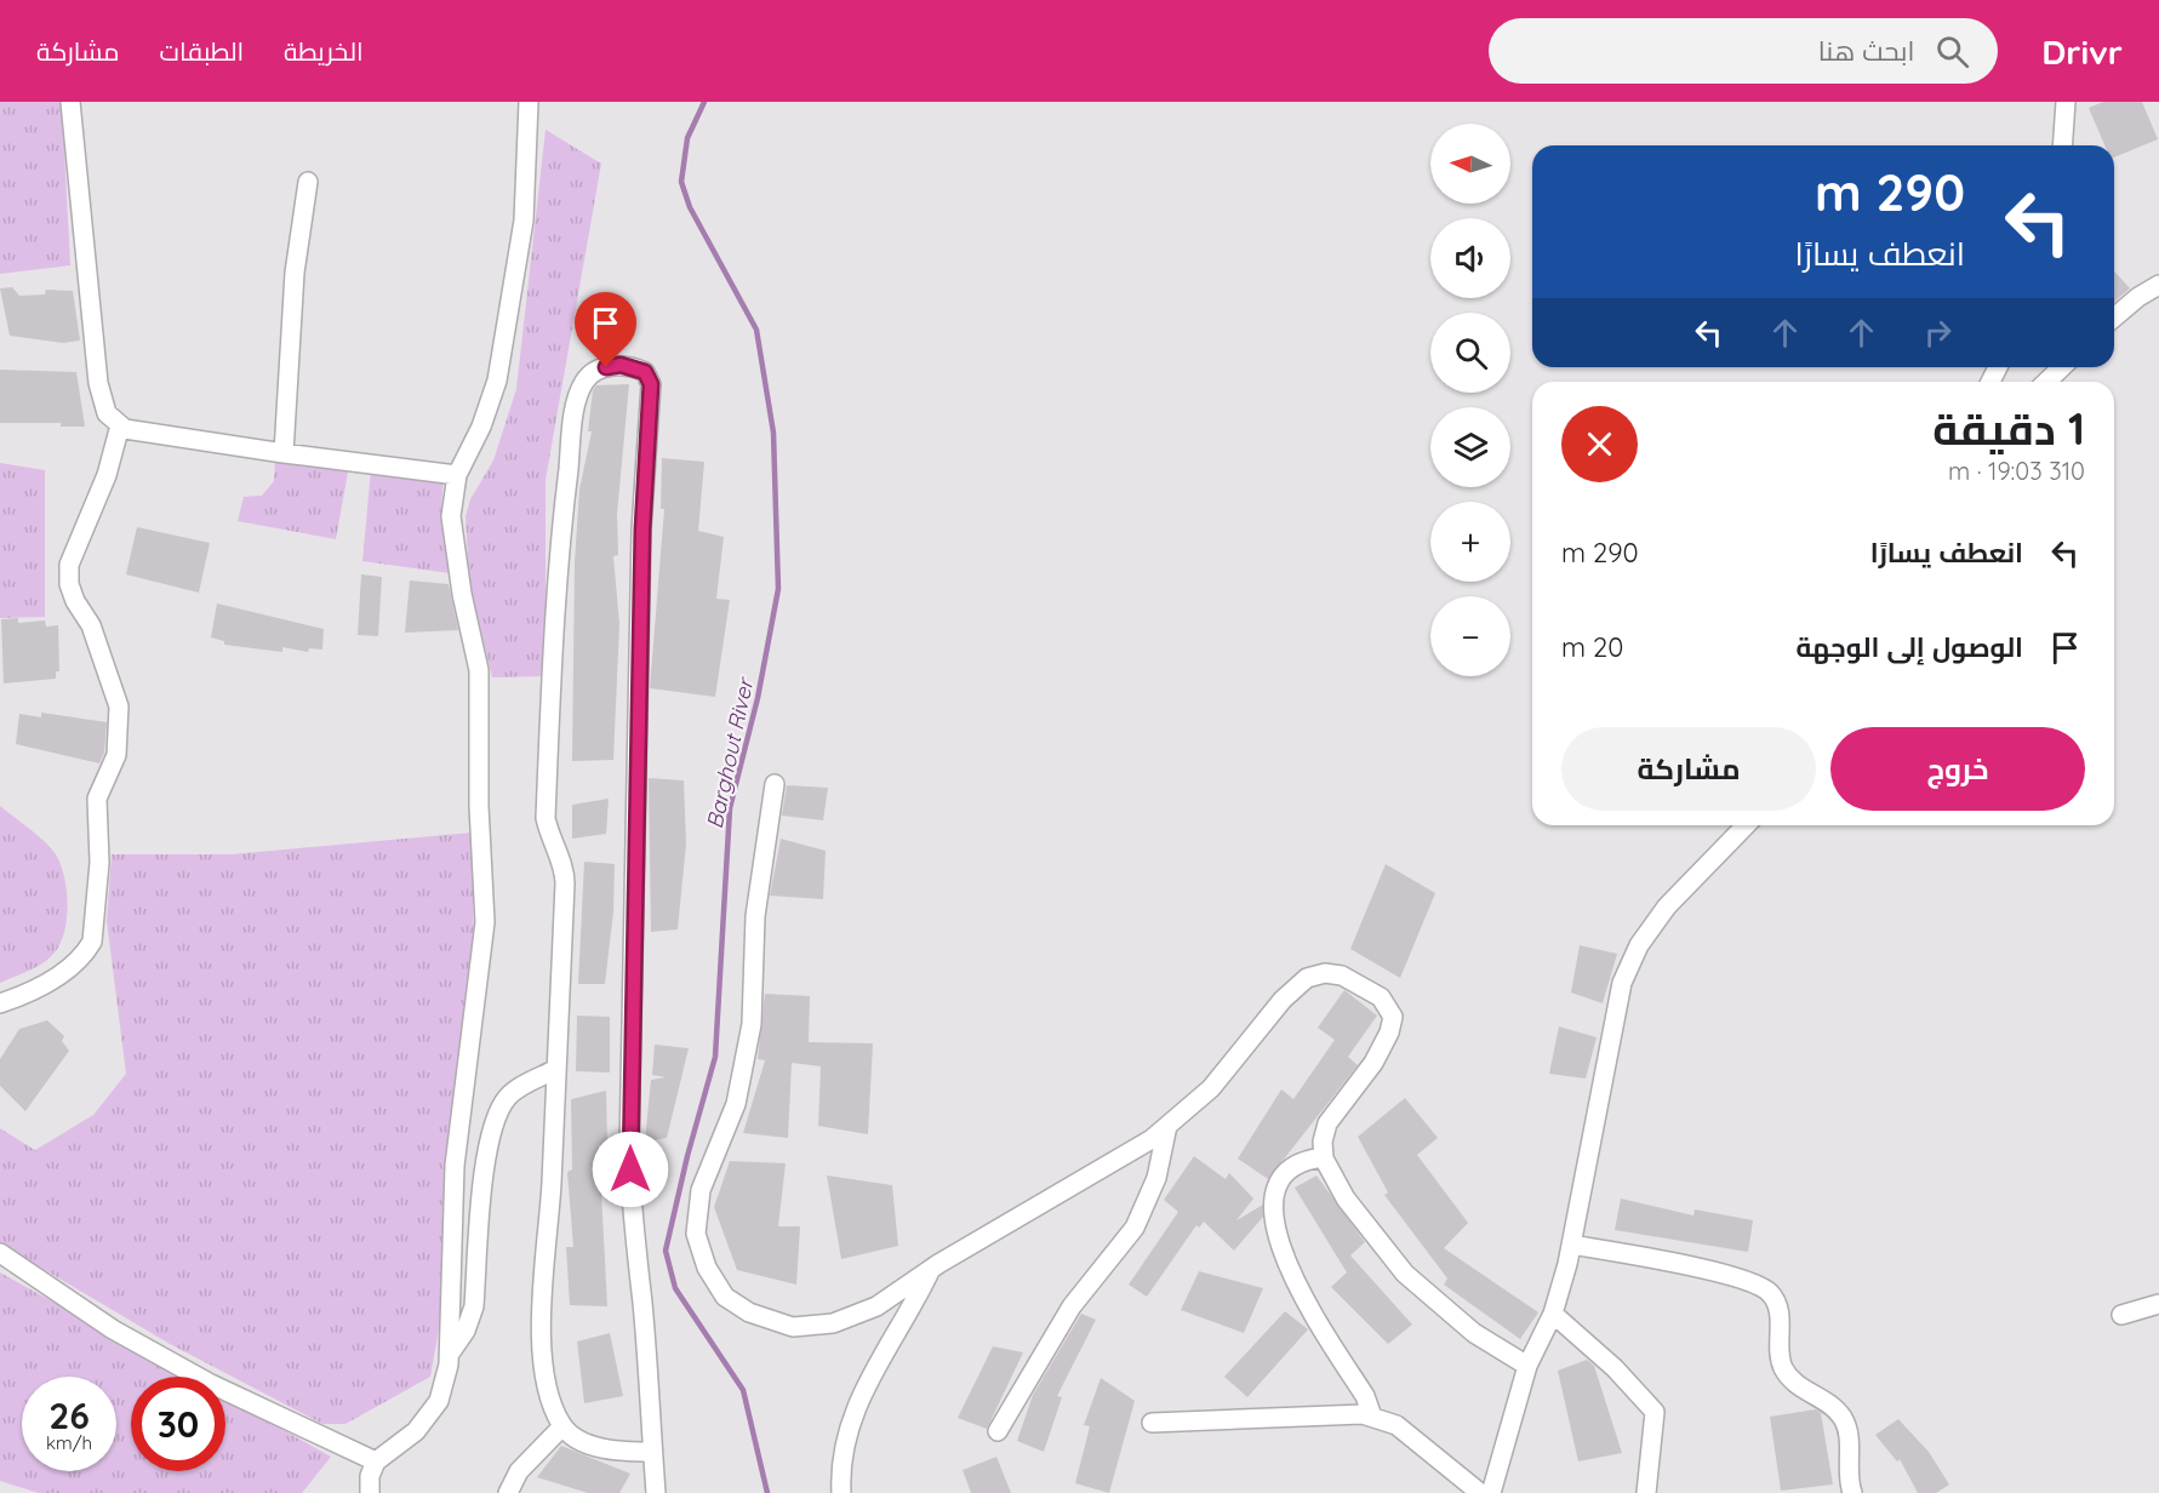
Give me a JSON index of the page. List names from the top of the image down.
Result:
{
  "water": ["Barghout River"],
  "north": "left",
  "page": {
    "header": "Drivr",
    "search": "ابحث هنا",
    "nav": ["الخريطة", "الطبقات", "مشاركة"],
    "map_buttons": ["+", "−"],
    "turn": ["290 m", "انعطف يسارًا"],
    "heading": ["1 دقيقة", "310 m · 19:03"],
    "list": [
      {
        "name": "انعطف يسارًا",
        "value": "290 m"
      },
      {
        "name": "الوصول إلى الوجهة",
        "value": "20 m"
      }
    ],
    "buttons": ["خروج", "مشاركة"],
    "speed": "26 km/h",
    "limit": "30"
  }
}
